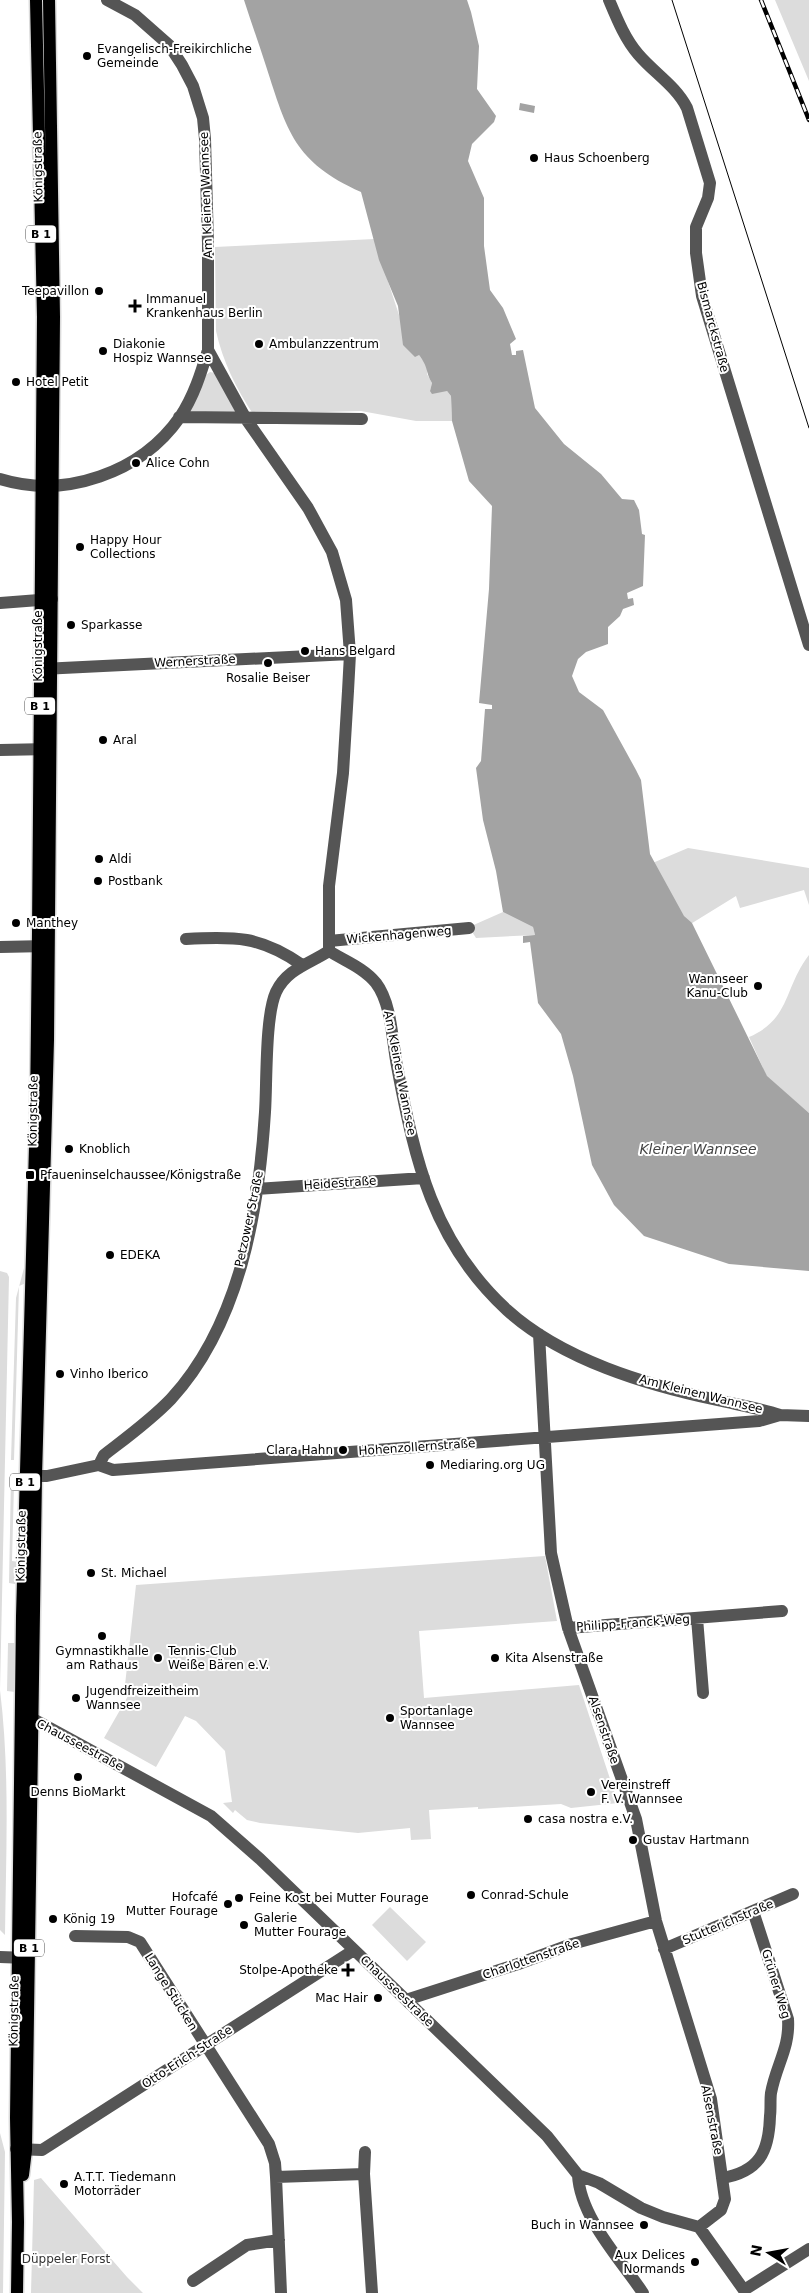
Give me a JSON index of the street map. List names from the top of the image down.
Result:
{
  "streets": {
    "main road": ["Königstraße", "B 1"],
    "street": [
      "Am Kleinen Wannsee",
      "Bismarckstraße",
      "Wernerstraße",
      "Wickenhagenweg",
      "Heidestraße",
      "Petzower Straße",
      "Hohenzollernstraße",
      "Philipp-Franck-Weg",
      "Alsenstraße",
      "Chausseestraße",
      "Stutterichstraße",
      "Charlottenstraße",
      "Grüner Weg",
      "Lange Stücken",
      "Otto-Erich-Straße"
    ]
  },
  "crossings": [
    ["Königstraße", "Wernerstraße"],
    ["Königstraße", "Hohenzollernstraße"],
    ["Königstraße", "Chausseestraße"],
    ["Königstraße", "Otto-Erich-Straße"],
    ["Am Kleinen Wannsee", "Wernerstraße"],
    ["Am Kleinen Wannsee", "Wickenhagenweg"],
    ["Am Kleinen Wannsee", "Heidestraße"],
    ["Am Kleinen Wannsee", "Petzower Straße"],
    ["Am Kleinen Wannsee", "Hohenzollernstraße"],
    ["Am Kleinen Wannsee", "Alsenstraße"],
    ["Wickenhagenweg", "Petzower Straße"],
    ["Heidestraße", "Petzower Straße"],
    ["Petzower Straße", "Hohenzollernstraße"],
    ["Hohenzollernstraße", "Alsenstraße"],
    ["Philipp-Franck-Weg", "Alsenstraße"],
    ["Alsenstraße", "Chausseestraße"],
    ["Alsenstraße", "Stutterichstraße"],
    ["Alsenstraße", "Charlottenstraße"],
    ["Alsenstraße", "Grüner Weg"],
    ["Chausseestraße", "Charlottenstraße"],
    ["Chausseestraße", "Otto-Erich-Straße"],
    ["Stutterichstraße", "Grüner Weg"],
    ["Lange Stücken", "Otto-Erich-Straße"]
  ],
  "water": ["Kleiner Wannsee"],
  "parks": ["Düppeler Forst"],
  "places": {
    "other": [
      "Evangelisch-Freikirchliche Gemeinde",
      "Haus Schoenberg",
      "Teepavillon",
      "Ambulanzzentrum",
      "Diakonie Hospiz Wannsee",
      "Hotel Petit",
      "Alice Cohn",
      "Happy Hour Collections",
      "Sparkasse",
      "Hans Belgard",
      "Rosalie Beiser",
      "Aral",
      "Aldi",
      "Postbank",
      "Manthey",
      "Wannseer Kanu-Club",
      "Knoblich",
      "EDEKA",
      "Vinho Iberico",
      "Clara Hahn",
      "Mediaring.org UG",
      "St. Michael",
      "Gymnastikhalle am Rathaus",
      "Tennis-Club Weiße Bären e.V.",
      "Kita Alsenstraße",
      "Jugendfreizeitheim Wannsee",
      "Sportanlage Wannsee",
      "Denns BioMarkt",
      "Vereinstreff F. V. Wannsee",
      "casa nostra e.V.",
      "Gustav Hartmann",
      "Conrad-Schule",
      "Feine Kost bei Mutter Fourage",
      "Hofcafé Mutter Fourage",
      "König 19",
      "Galerie Mutter Fourage",
      "Mac Hair",
      "A.T.T. Tiedemann Motorräder",
      "Buch in Wannsee",
      "Aux Delices Normands"
    ],
    "health": ["Immanuel Krankenhaus Berlin", "Stolpe-Apotheke"],
    "transit": ["Pfaueninselchaussee/Königstraße"]
  },
  "north": "left"
}
